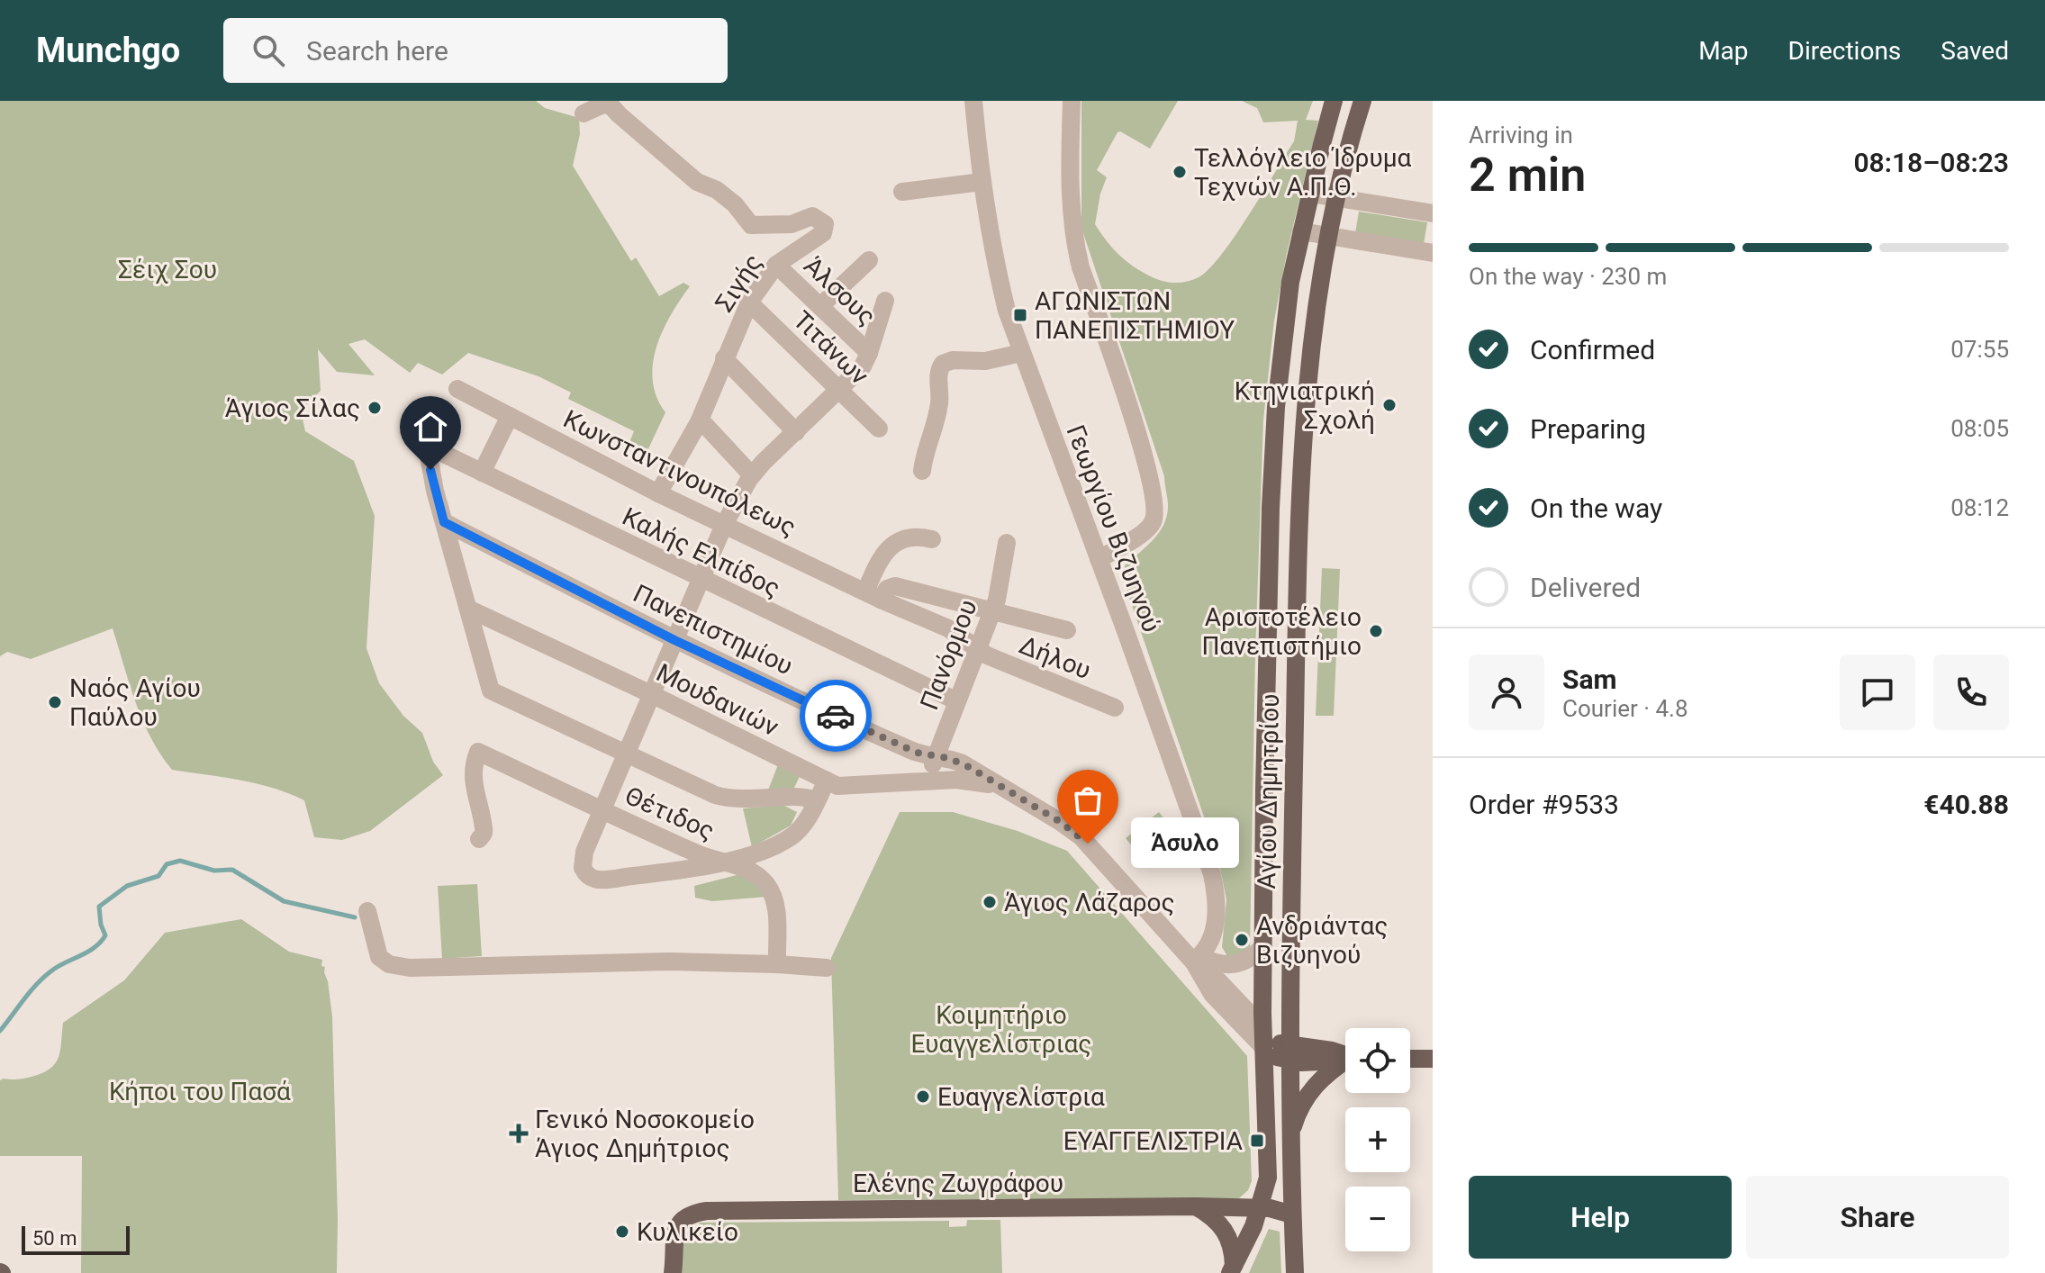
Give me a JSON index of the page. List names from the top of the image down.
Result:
{
  "streets": {
    "main road": ["Αγίου Δημητρίου", "Ελένης Ζωγράφου"],
    "street": [
      "Σιγής",
      "Άλσους",
      "Τιτάνων",
      "Κωνσταντινουπόλεως",
      "Γεωργίου Βιζυηνού",
      "Καλής Ελπίδος",
      "Πανεπιστημίου",
      "Πανόρμου",
      "Δήλου",
      "Μουδανιών",
      "Θέτιδος"
    ]
  },
  "crossings": [
    ["Σιγής", "Άλσους"],
    ["Σιγής", "Τιτάνων"],
    ["Σιγής", "Κωνσταντινουπόλεως"],
    ["Κωνσταντινουπόλεως", "Πανόρμου"],
    ["Κωνσταντινουπόλεως", "Δήλου"],
    ["Γεωργίου Βιζυηνού", "Πανεπιστημίου"],
    ["Καλής Ελπίδος", "Πανεπιστημίου"],
    ["Καλής Ελπίδος", "Πανόρμου"],
    ["Πανεπιστημίου", "Πανόρμου"],
    ["Πανεπιστημίου", "Μουδανιών"],
    ["Πανεπιστημίου", "Αγίου Δημητρίου"],
    ["Πανόρμου", "Δήλου"],
    ["Πανόρμου", "Μουδανιών"],
    ["Αγίου Δημητρίου", "Ελένης Ζωγράφου"]
  ],
  "parks": ["Σέιχ Σου", "Κοιμητήριο Ευαγγελίστριας", "Κήποι του Πασά"],
  "places": {
    "other": [
      "Τελλόγλειο Ίδρυμα Τεχνών Α.Π.Θ.",
      "Κτηνιατρική Σχολή",
      "Άγιος Σίλας",
      "Αριστοτέλειο Πανεπιστήμιο",
      "Ναός Αγίου Παύλου",
      "Άσυλο",
      "Άγιος Λάζαρος",
      "Ανδριάντας Βιζυηνού",
      "Ευαγγελίστρια",
      "Κυλικείο"
    ],
    "transit": ["ΑΓΩΝΙΣΤΩΝ ΠΑΝΕΠΙΣΤΗΜΙΟΥ", "ΕΥΑΓΓΕΛΙΣΤΡΙΑ"],
    "health": ["Γενικό Νοσοκομείο Άγιος Δημήτριος"]
  },
  "scale_bar": "50 m",
  "page": {
    "header": "Munchgo",
    "search": "Search here",
    "nav": ["Map", "Directions", "Saved"],
    "heading": ["2 min", "Arriving in", "08:18–08:23"],
    "panel": [
      "Sam",
      "Courier · 4.8",
      "Order #9533",
      "€40.88"
    ],
    "bar": "On the way · 230 m",
    "list": [
      ["Confirmed", "07:55"],
      ["Preparing", "08:05"],
      ["On the way", "08:12"],
      "Delivered"
    ],
    "bubble": "Άσυλο",
    "map_buttons": ["+", "−"],
    "buttons": ["Help", "Share"],
    "scale": "50 m"
  }
}
